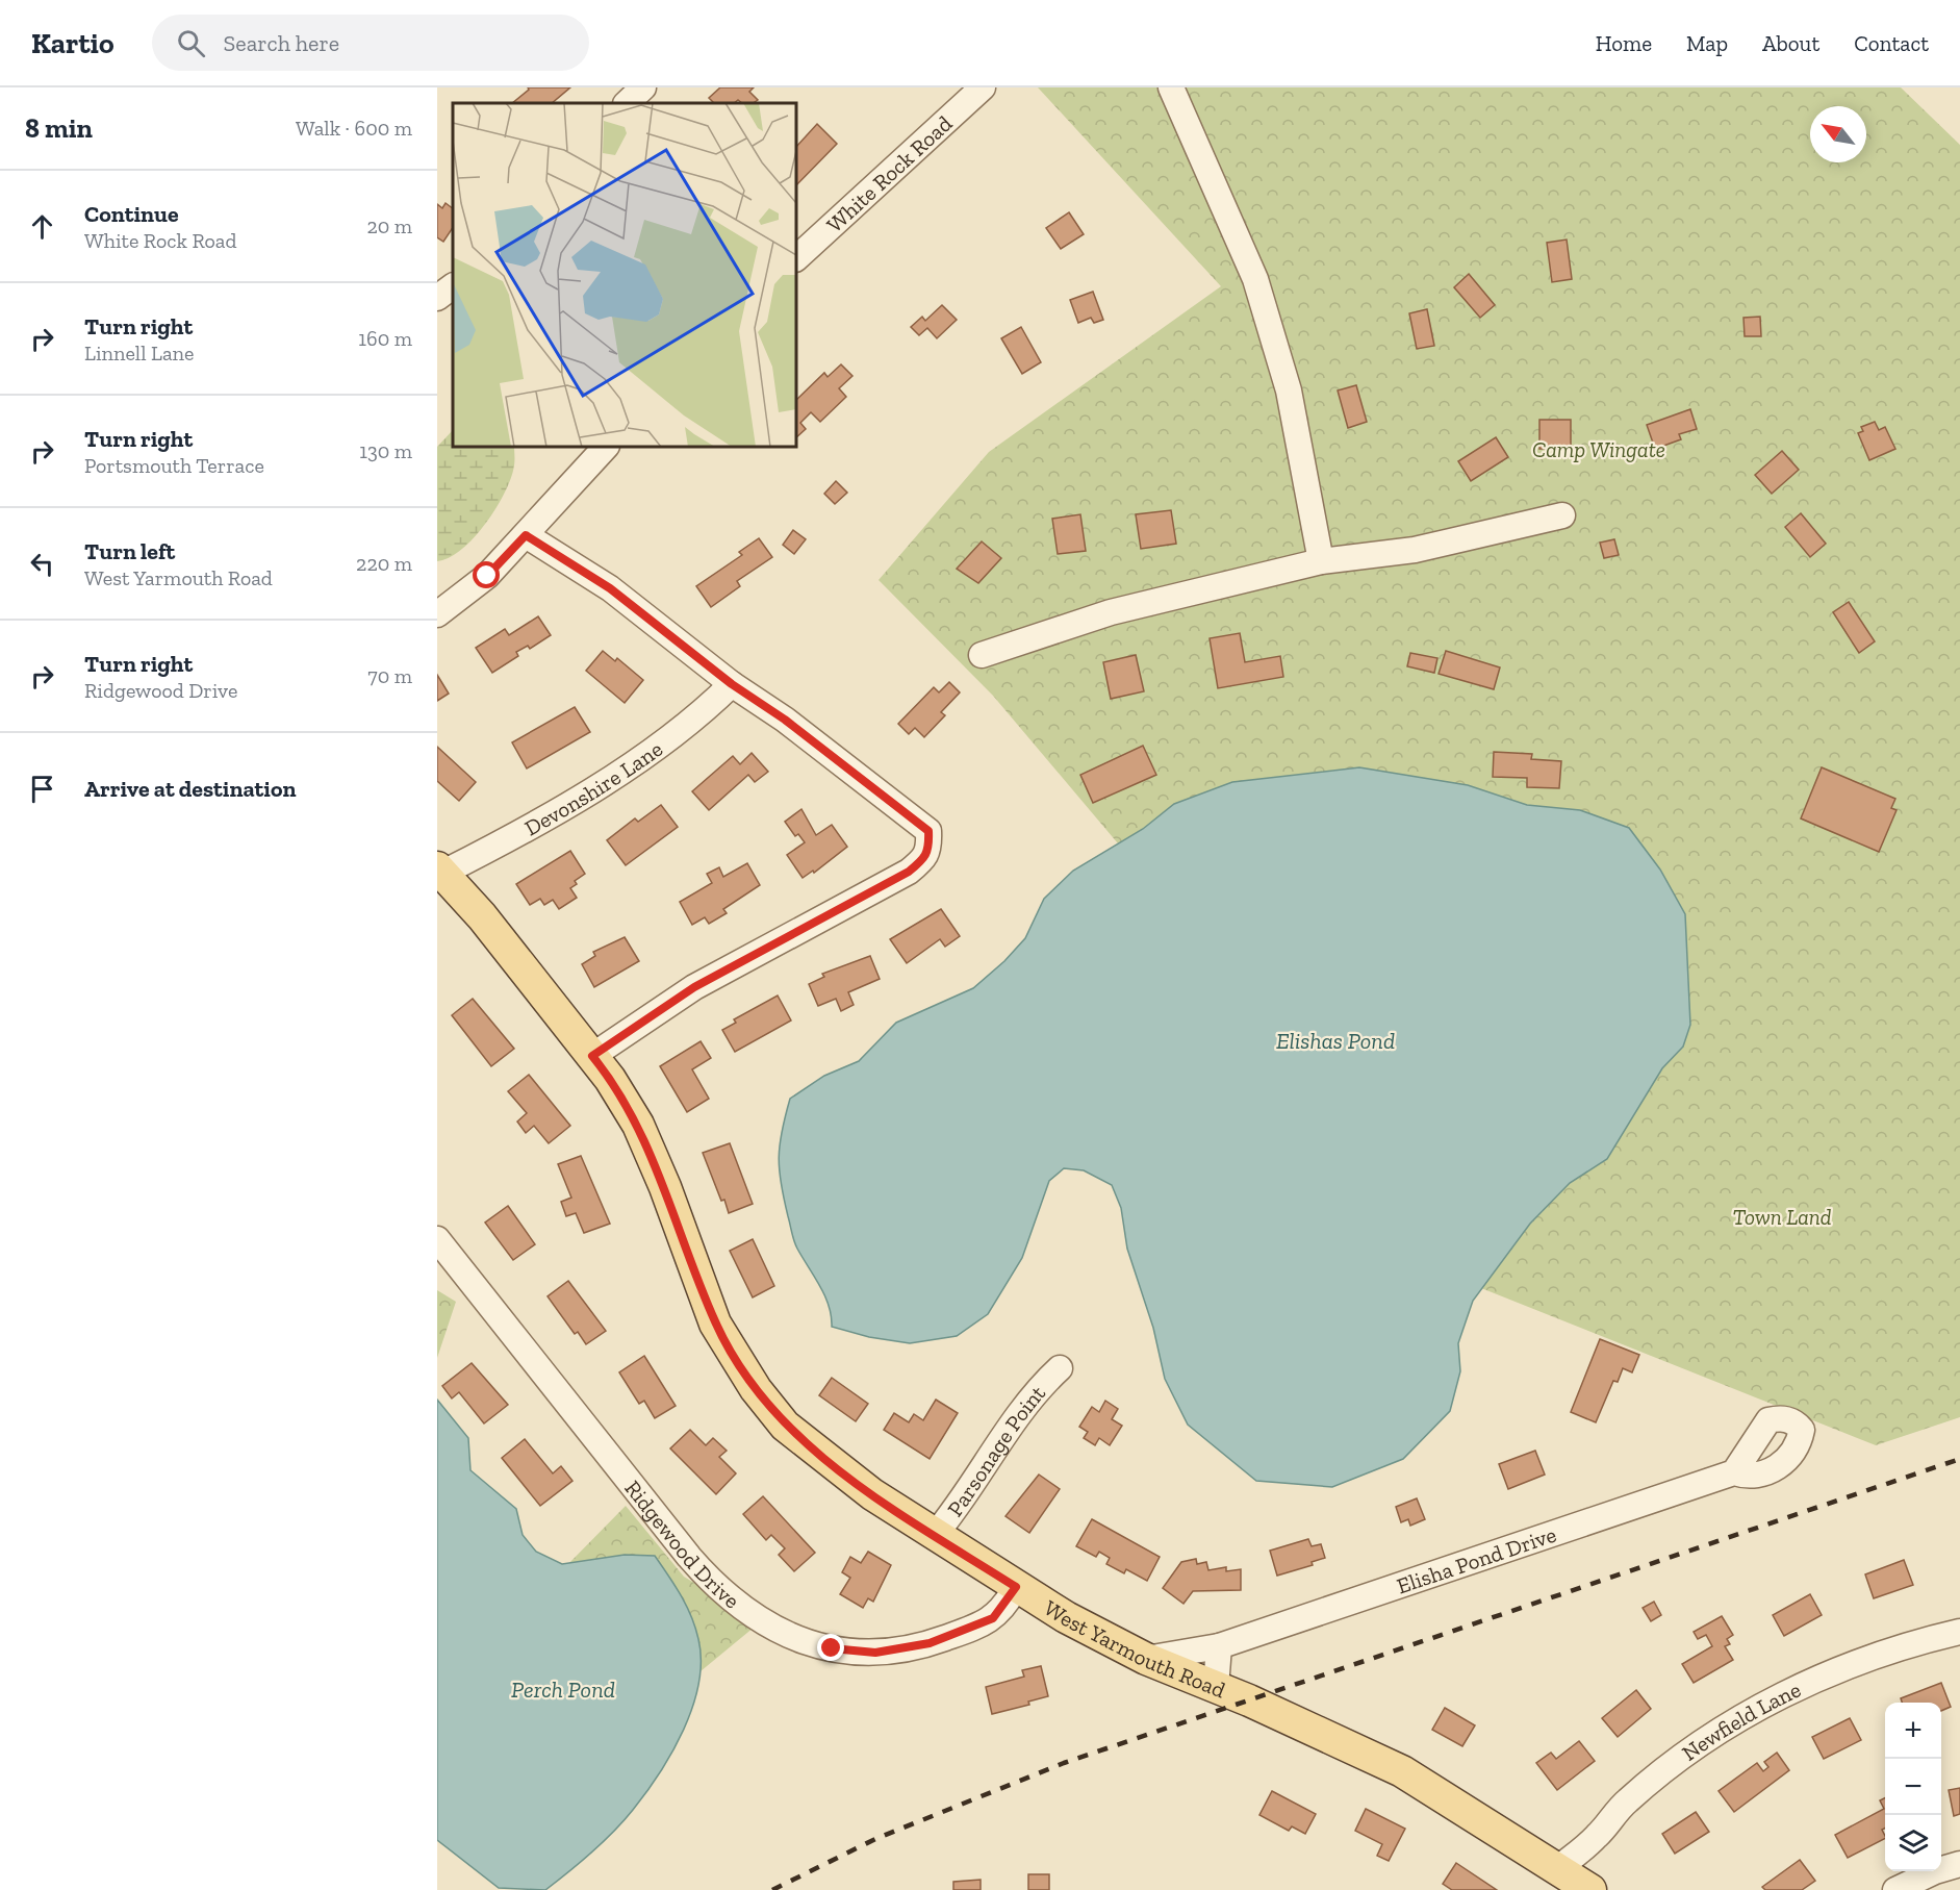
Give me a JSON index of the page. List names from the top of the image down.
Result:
{
  "streets": {
    "main road": ["West Yarmouth Road"],
    "street": [
      "White Rock Road",
      "Devonshire Lane",
      "Parsonage Point",
      "Ridgewood Drive",
      "Elisha Pond Drive",
      "Newfield Lane"
    ]
  },
  "crossings": [
    ["Devonshire Lane", "West Yarmouth Road"],
    ["Parsonage Point", "West Yarmouth Road"],
    ["Ridgewood Drive", "West Yarmouth Road"],
    ["Elisha Pond Drive", "West Yarmouth Road"],
    ["West Yarmouth Road", "Newfield Lane"]
  ],
  "water": ["Elishas Pond", "Perch Pond"],
  "parks": ["Camp Wingate", "Town Land"],
  "north": "top left",
  "page": {
    "header": "Kartio",
    "search": "Search here",
    "nav": [
      "Home",
      "Map",
      "About",
      "Contact"
    ],
    "heading": ["8 min", "Walk · 600 m"],
    "list": [
      ["Continue", "White Rock Road", "20 m"],
      ["Turn right", "Linnell Lane", "160 m"],
      ["Turn right", "Portsmouth Terrace", "130 m"],
      ["Turn left", "West Yarmouth Road", "220 m"],
      ["Turn right", "Ridgewood Drive", "70 m"],
      "Arrive at destination"
    ],
    "map_buttons": ["+", "−"]
  }
}
